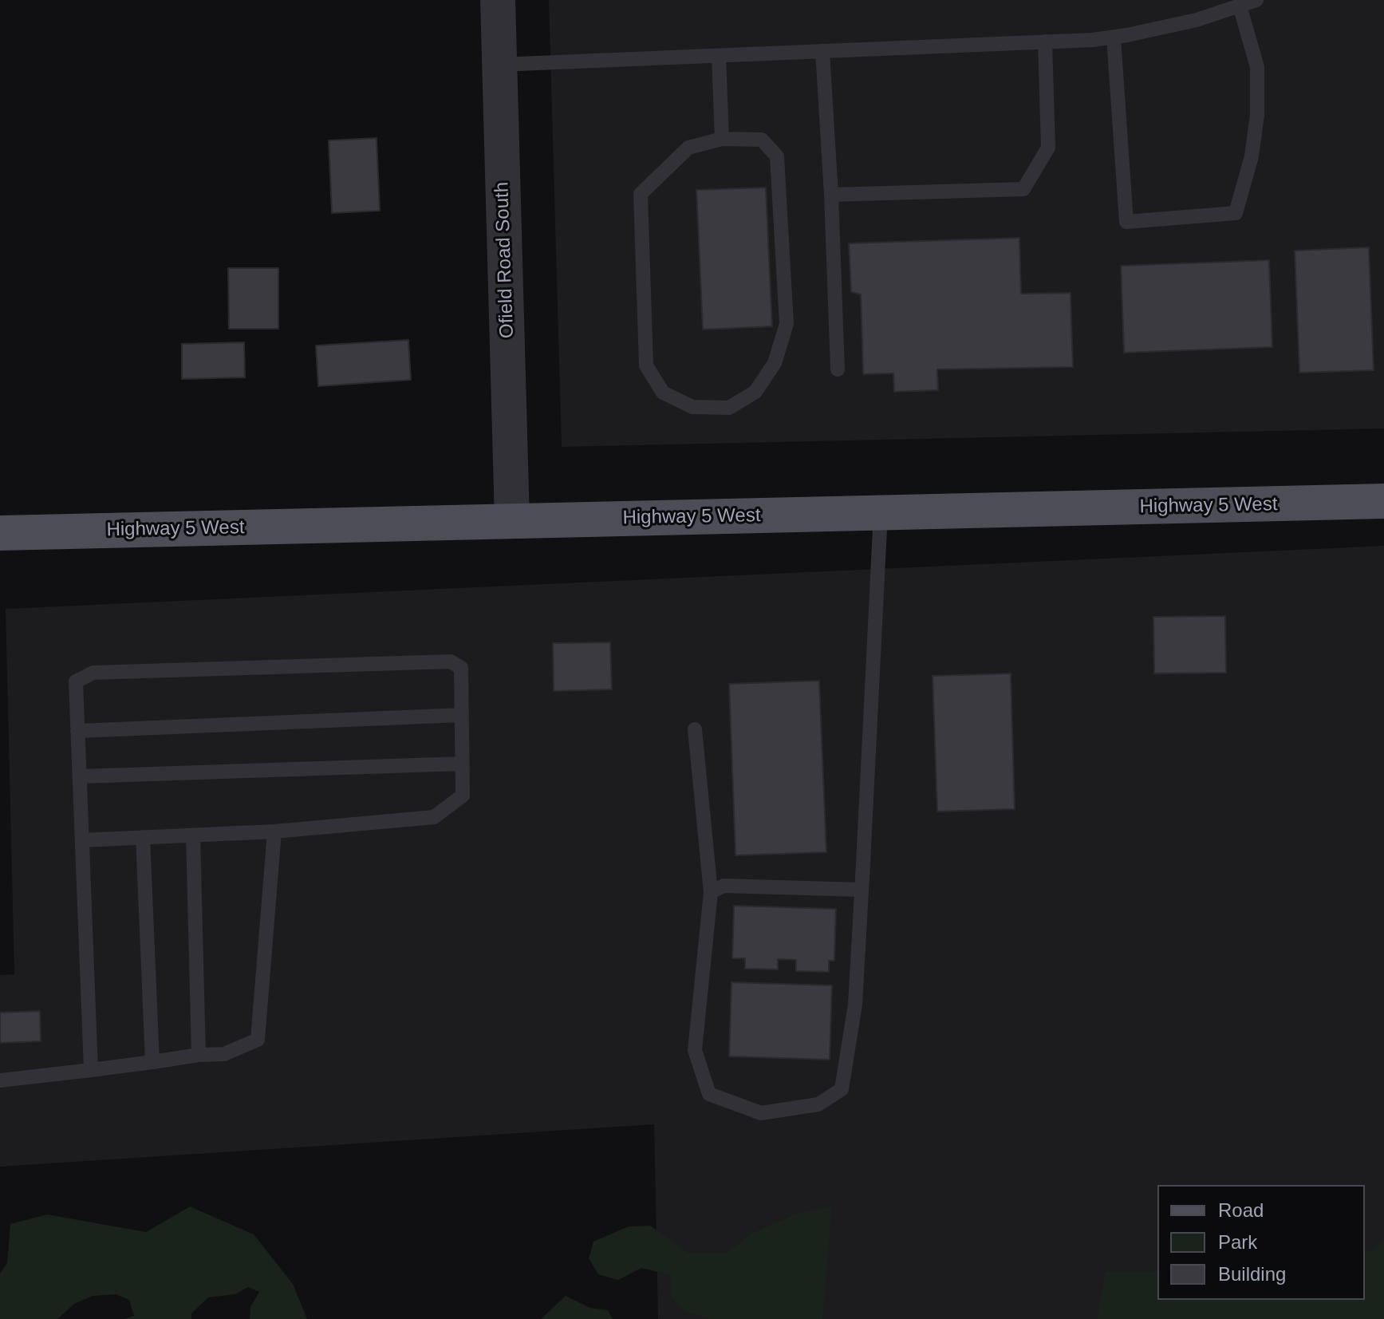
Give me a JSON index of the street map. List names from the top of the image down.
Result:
{
  "streets": {
    "main road": ["Highway 5 West"],
    "street": ["Ofield Road South"]
  },
  "crossings": [
    ["Ofield Road South", "Highway 5 West"]
  ],
  "legend": ["Road", "Park", "Building"]
}
